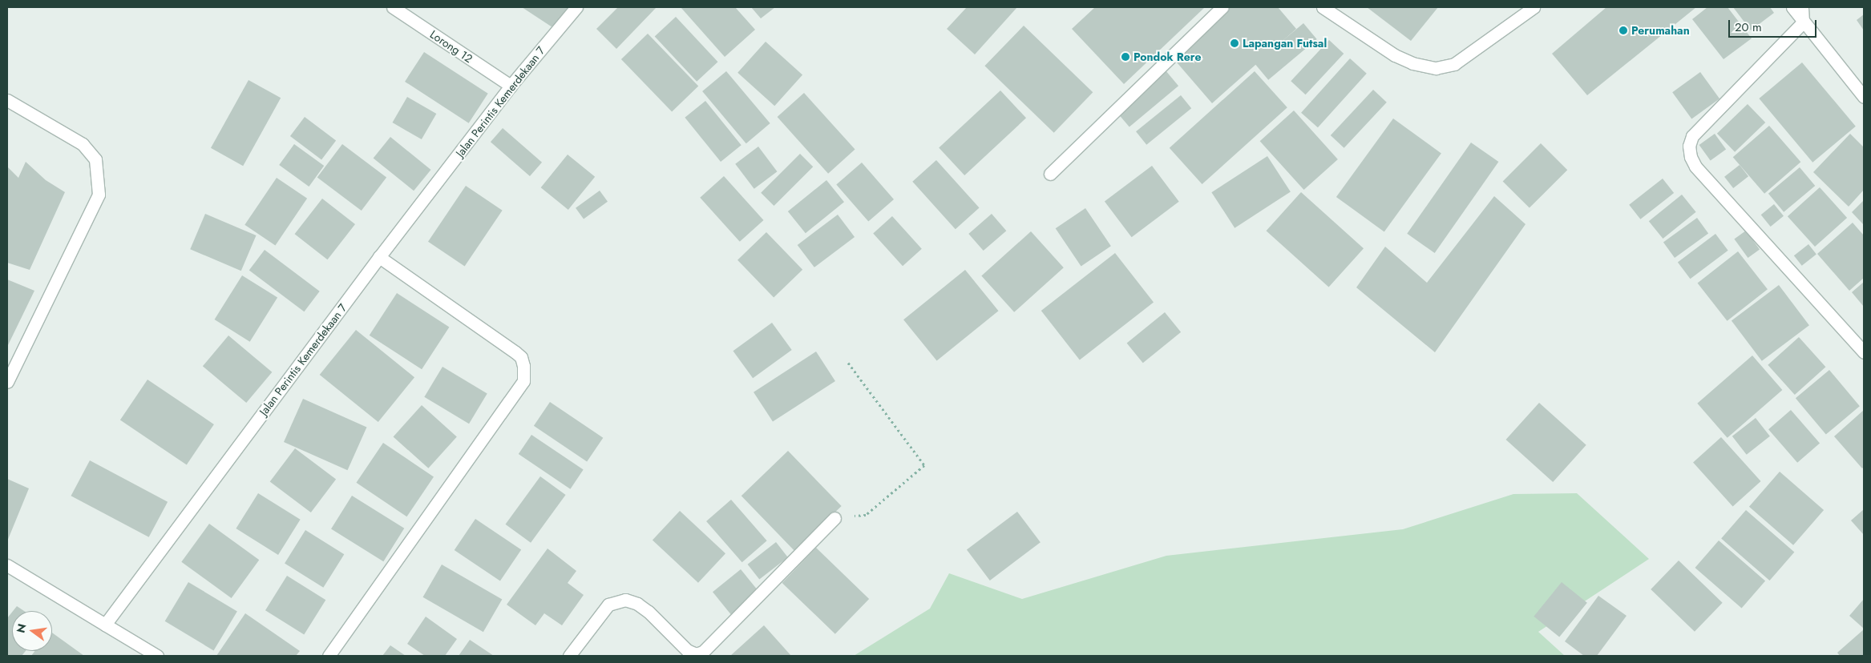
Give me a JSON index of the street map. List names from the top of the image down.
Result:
{
  "streets": {
    "street": ["Lorong 12", "Jalan Perintis Kemerdekaan 7"]
  },
  "crossings": [
    ["Lorong 12", "Jalan Perintis Kemerdekaan 7"]
  ],
  "places": ["Perumahan", "Lapangan Futsal", "Pondok Rere"],
  "scale_bar": "20 m",
  "north": "left"
}
